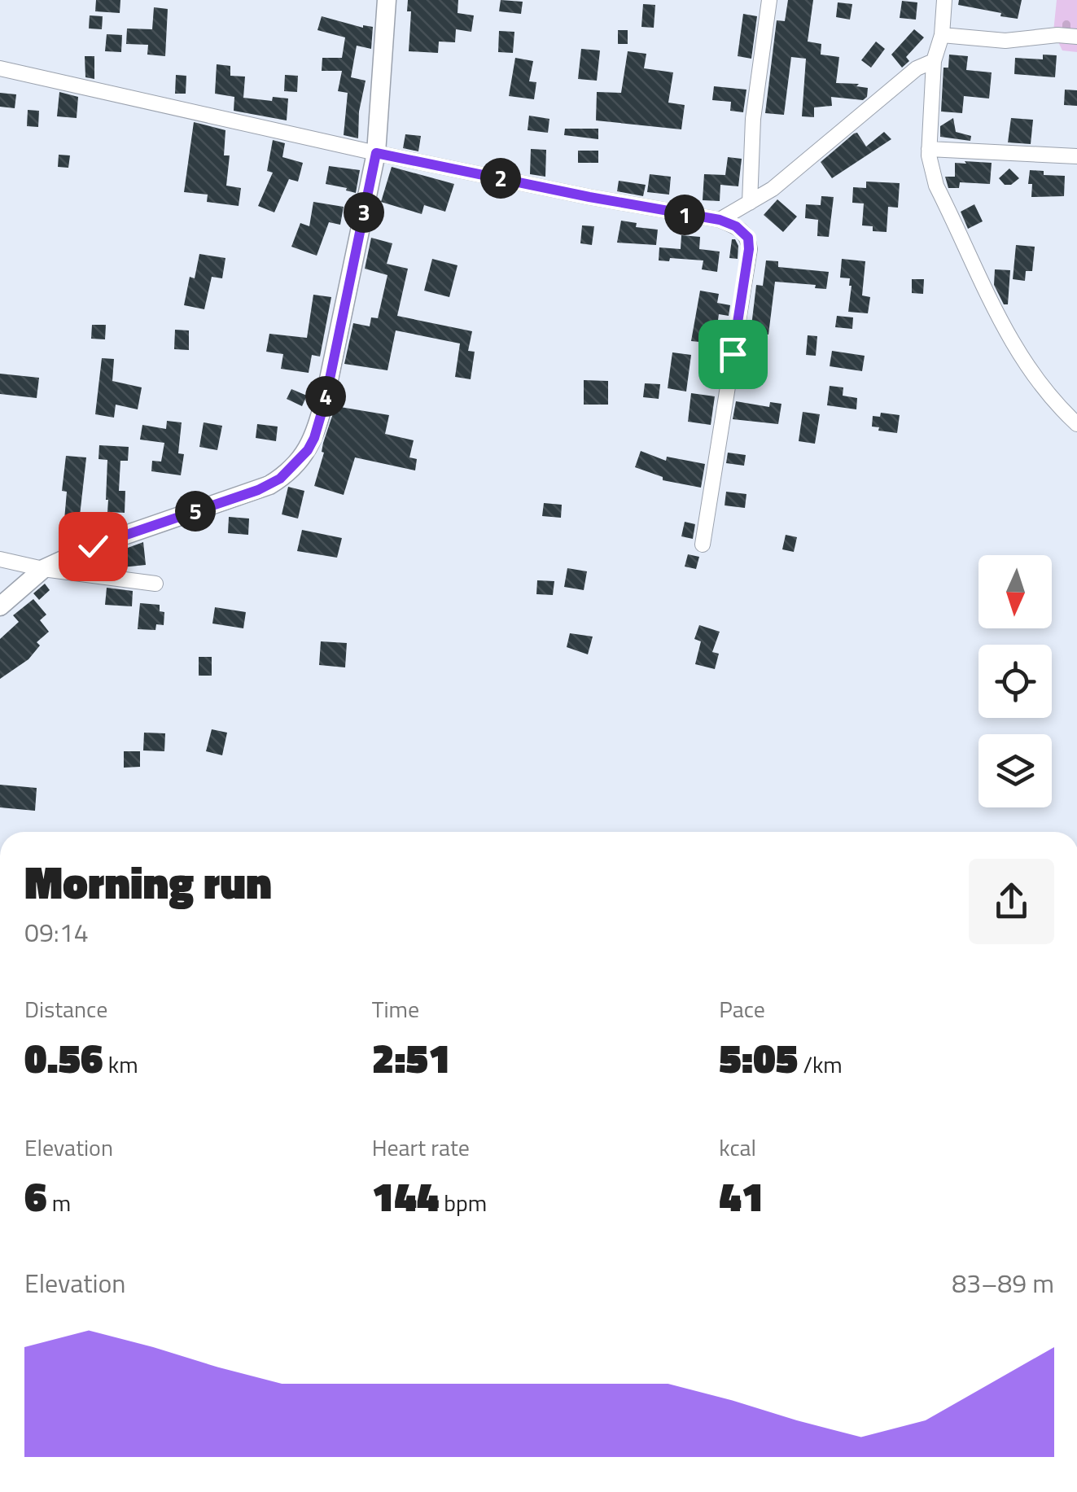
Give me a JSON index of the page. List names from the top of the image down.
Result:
{
  "north": "bottom",
  "page": {
    "pins": [
      "2",
      "3",
      "1",
      "4",
      "5"
    ],
    "heading": ["Morning run", "09:14"],
    "stats": [
      ["Distance", "0.56 km"],
      ["Time", "2:51"],
      ["Pace", "5:05 /km"],
      ["Elevation", "6 m"],
      ["Heart rate", "144 bpm"],
      ["kcal", "41"]
    ],
    "chart": ["Elevation", "83–89 m"]
  }
}
